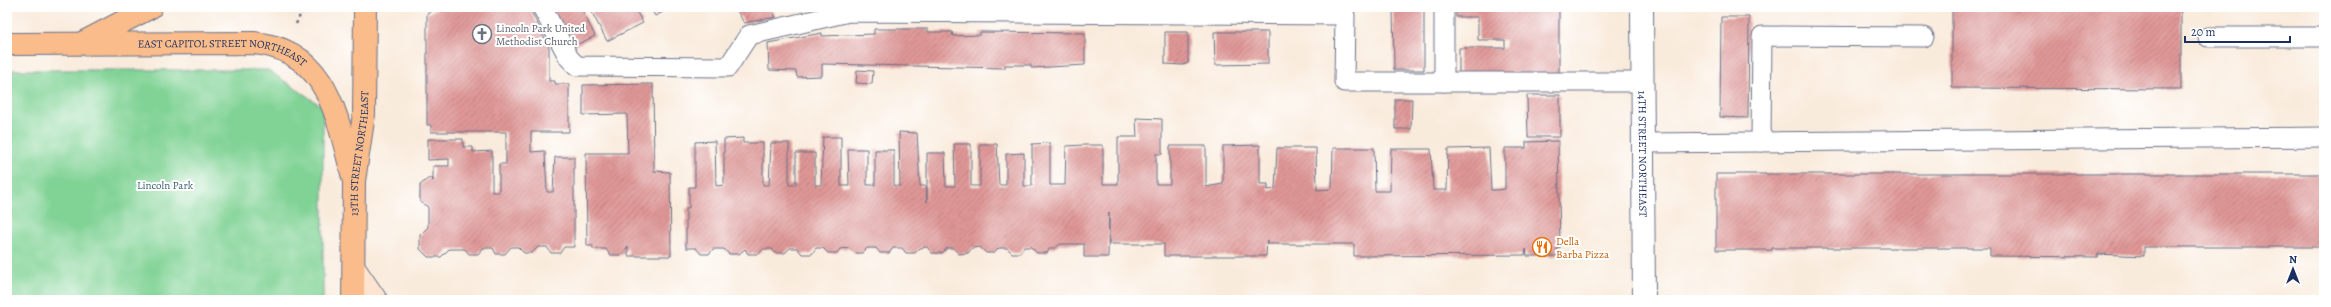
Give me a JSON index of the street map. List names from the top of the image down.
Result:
{
  "streets": {
    "main road": ["EAST CAPITOL STREET NORTHEAST", "13TH STREET NORTHEAST"],
    "street": ["14TH STREET NORTHEAST"]
  },
  "crossings": [
    ["EAST CAPITOL STREET NORTHEAST", "13TH STREET NORTHEAST"]
  ],
  "parks": ["Lincoln Park"],
  "places": {
    "church": ["Lincoln Park United Methodist Church"],
    "restaurant": ["Della Barba Pizza"]
  },
  "scale_bar": "20 m",
  "north": "top"
}
